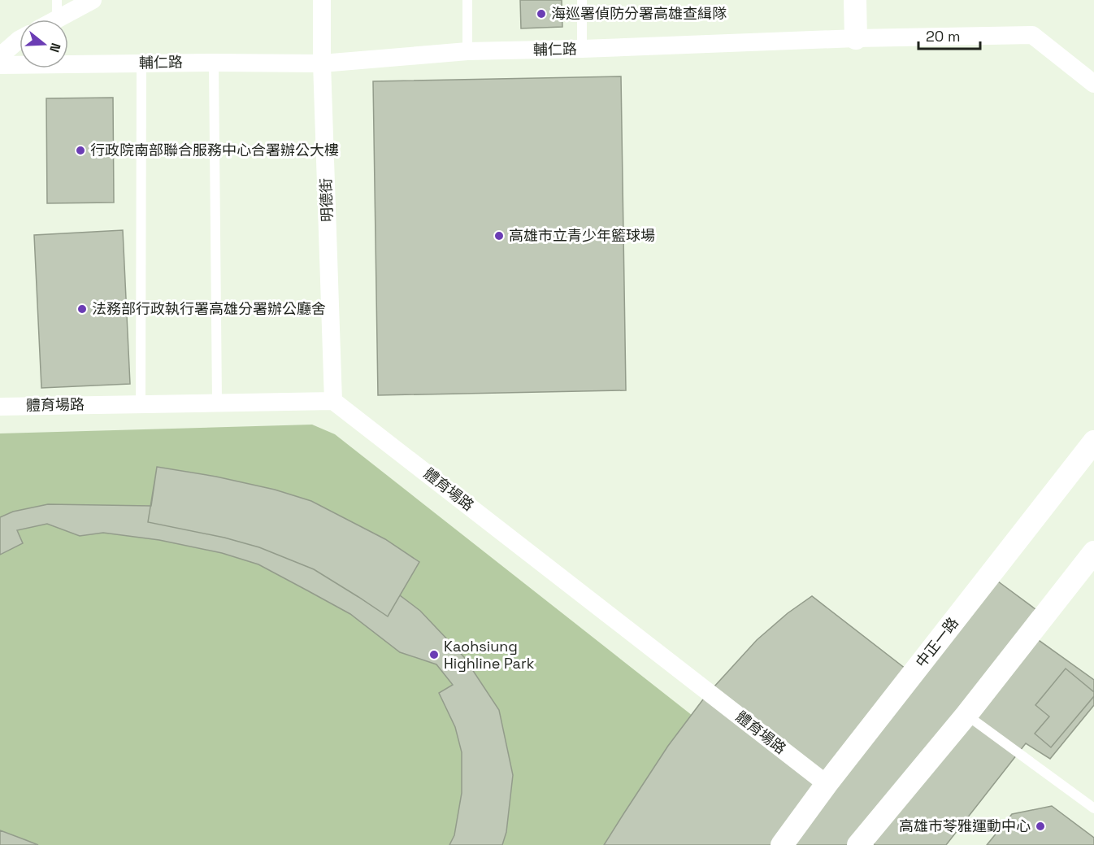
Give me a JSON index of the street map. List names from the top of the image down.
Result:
{
  "streets": {
    "street": [
      "輔仁路",
      "明德街",
      "體育場路",
      "中正一路"
    ]
  },
  "crossings": [
    ["輔仁路", "明德街"],
    ["明德街", "體育場路"],
    ["體育場路", "中正一路"]
  ],
  "places": [
    "海巡署偵防分署高雄查緝隊",
    "行政院南部聯合服務中心合署辦公大樓",
    "高雄市立青少年籃球場",
    "法務部行政執行署高雄分署辦公廳舍",
    "Kaohsiung Highline Park",
    "高雄市苓雅運動中心"
  ],
  "scale_bar": "20 m",
  "north": "right"
}
